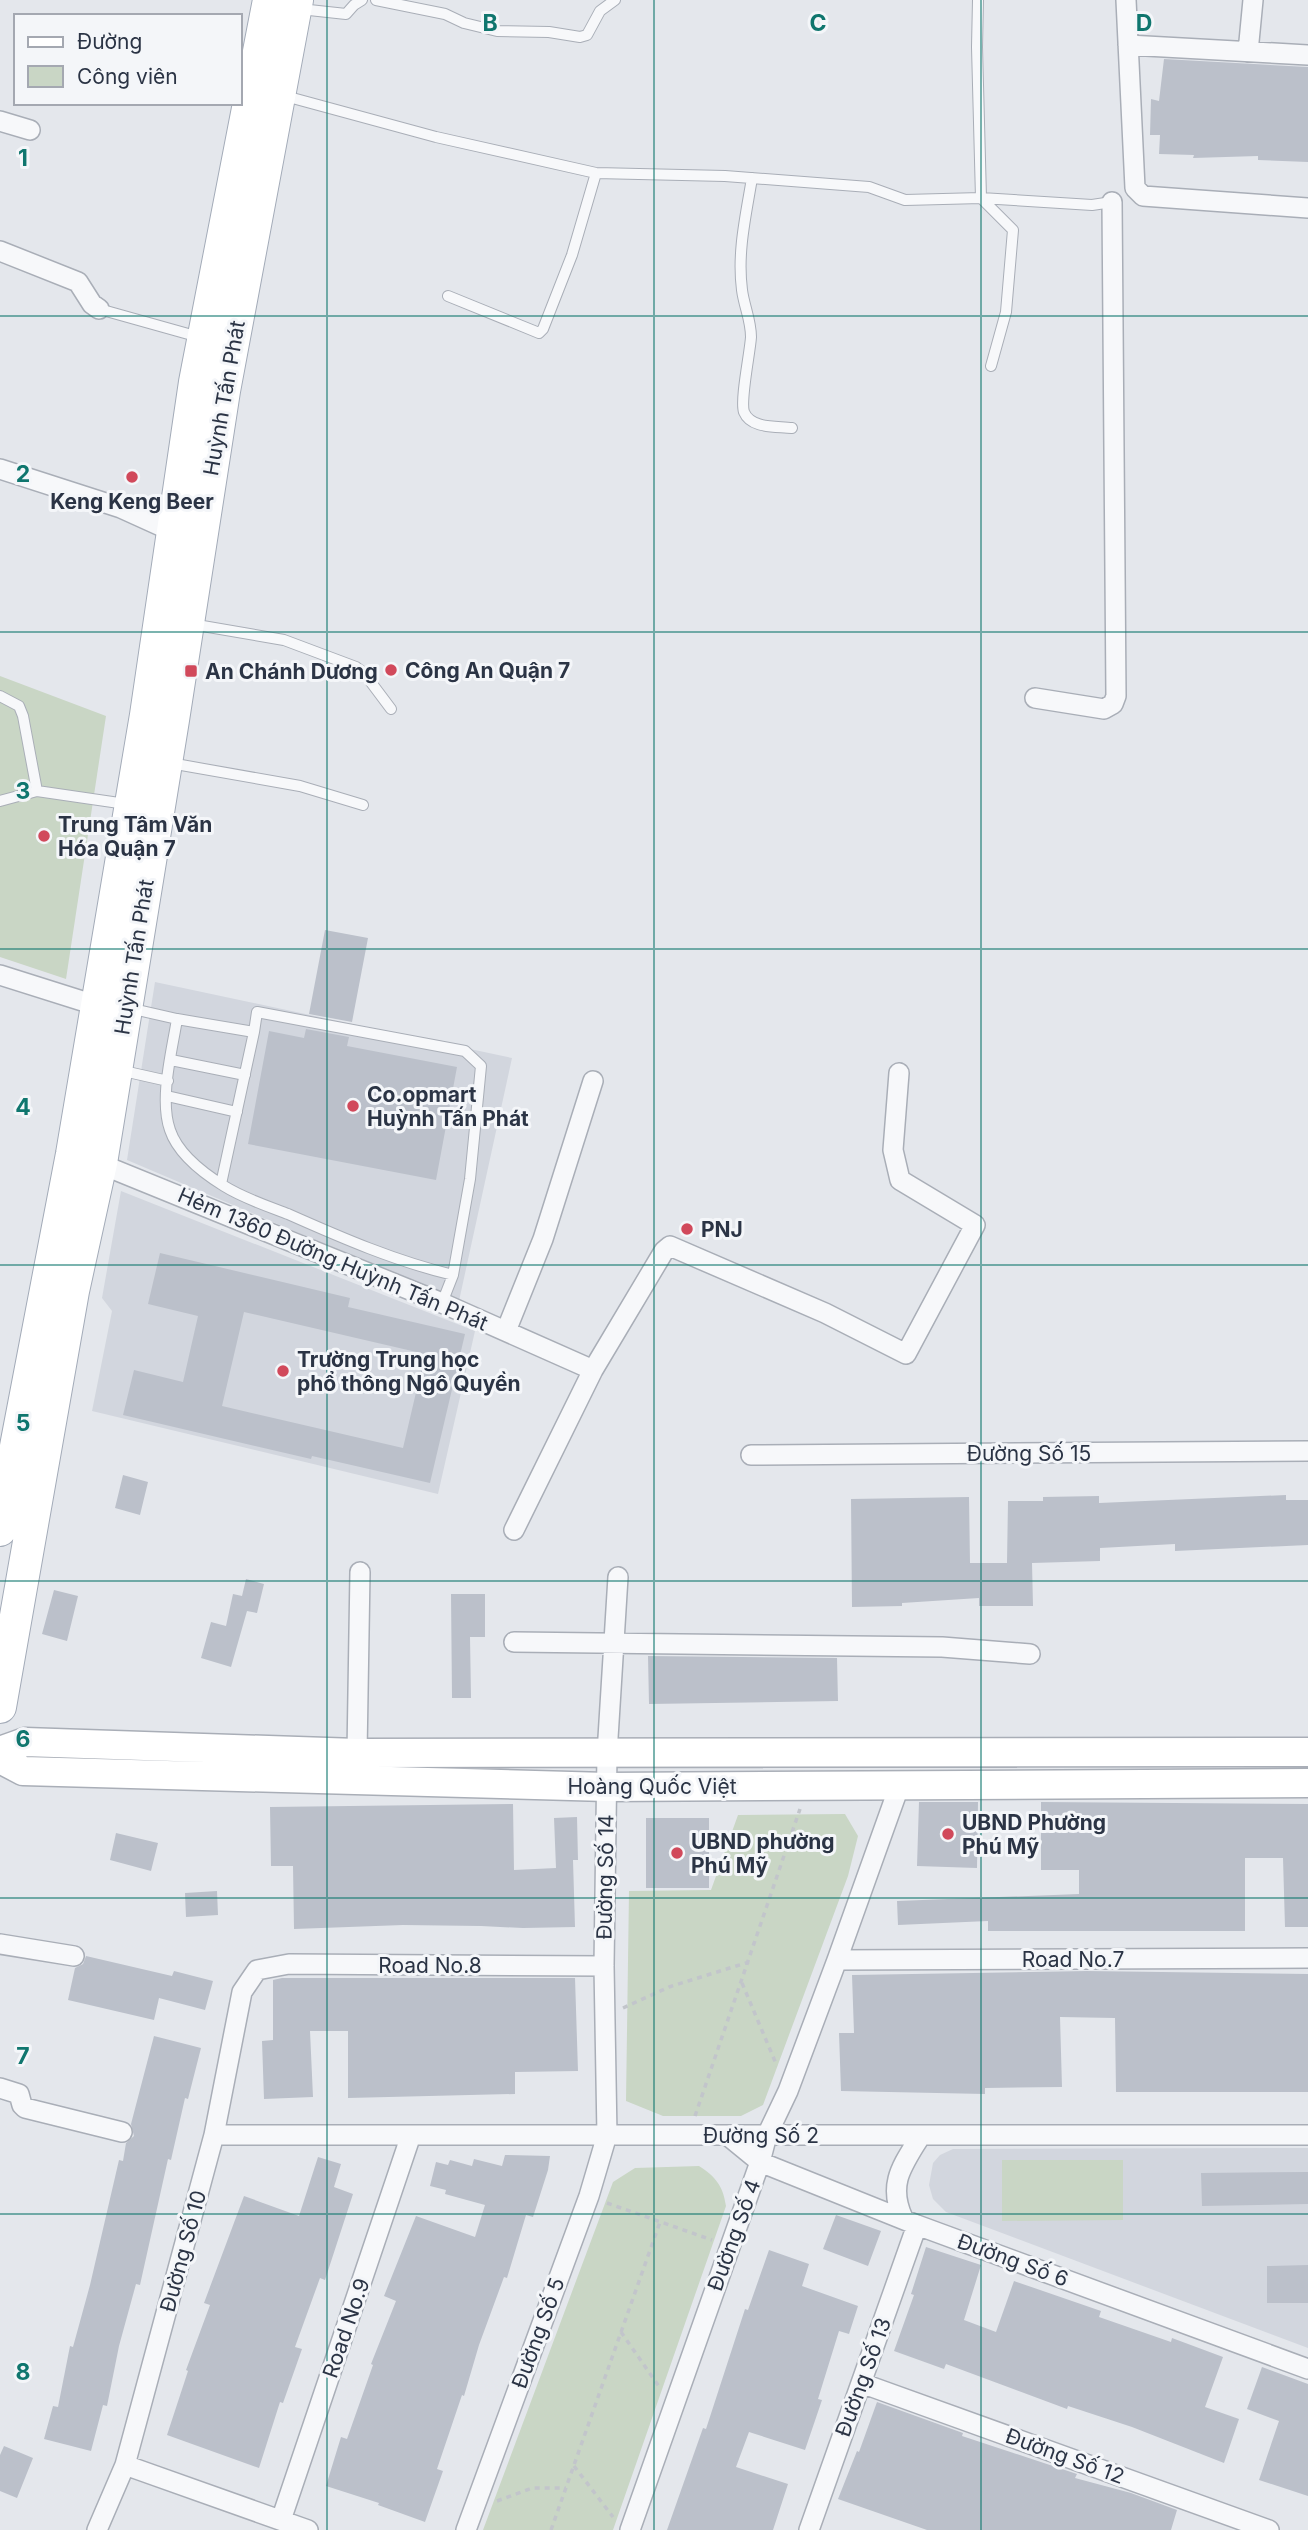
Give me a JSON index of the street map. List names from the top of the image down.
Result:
{
  "streets": {
    "main road": ["Huỳnh Tấn Phát", "Hoàng Quốc Việt"],
    "street": [
      "Hẻm 1360 Đường Huỳnh Tấn Phát",
      "Đường Số 15",
      "Đường Số 14",
      "Road No.7",
      "Road No.8",
      "Đường Số 2",
      "Đường Số 4",
      "Đường Số 10",
      "Đường Số 6",
      "Road No.9",
      "Đường Số 5",
      "Đường Số 13",
      "Đường Số 12"
    ]
  },
  "crossings": [
    ["Huỳnh Tấn Phát", "Hẻm 1360 Đường Huỳnh Tấn Phát"],
    ["Hoàng Quốc Việt", "Đường Số 14"],
    ["Hoàng Quốc Việt", "Đường Số 4"],
    ["Đường Số 14", "Road No.8"],
    ["Đường Số 14", "Đường Số 2"],
    ["Đường Số 14", "Đường Số 5"],
    ["Road No.7", "Đường Số 4"],
    ["Road No.8", "Đường Số 10"],
    ["Đường Số 2", "Đường Số 4"],
    ["Đường Số 2", "Đường Số 10"],
    ["Đường Số 2", "Đường Số 6"],
    ["Đường Số 2", "Road No.9"],
    ["Đường Số 2", "Đường Số 5"],
    ["Đường Số 4", "Đường Số 6"],
    ["Đường Số 6", "Đường Số 13"],
    ["Đường Số 13", "Đường Số 12"]
  ],
  "places": {
    "other": [
      "Keng Keng Beer",
      "Công An Quận 7",
      "Trung Tâm Văn Hóa Quận 7",
      "Co.opmart Huỳnh Tấn Phát",
      "PNJ",
      "Trường Trung học phổ thông Ngô Quyền",
      "UBND Phường Phú Mỹ",
      "UBND phường Phú Mỹ"
    ],
    "transit": ["An Chánh Dương"]
  },
  "legend": ["Đường", "Công viên"],
  "grid": {
    "columns": ["B", "C", "D"],
    "rows": [
      "1",
      "2",
      "3",
      "4",
      "5",
      "6",
      "7",
      "8"
    ]
  }
}
